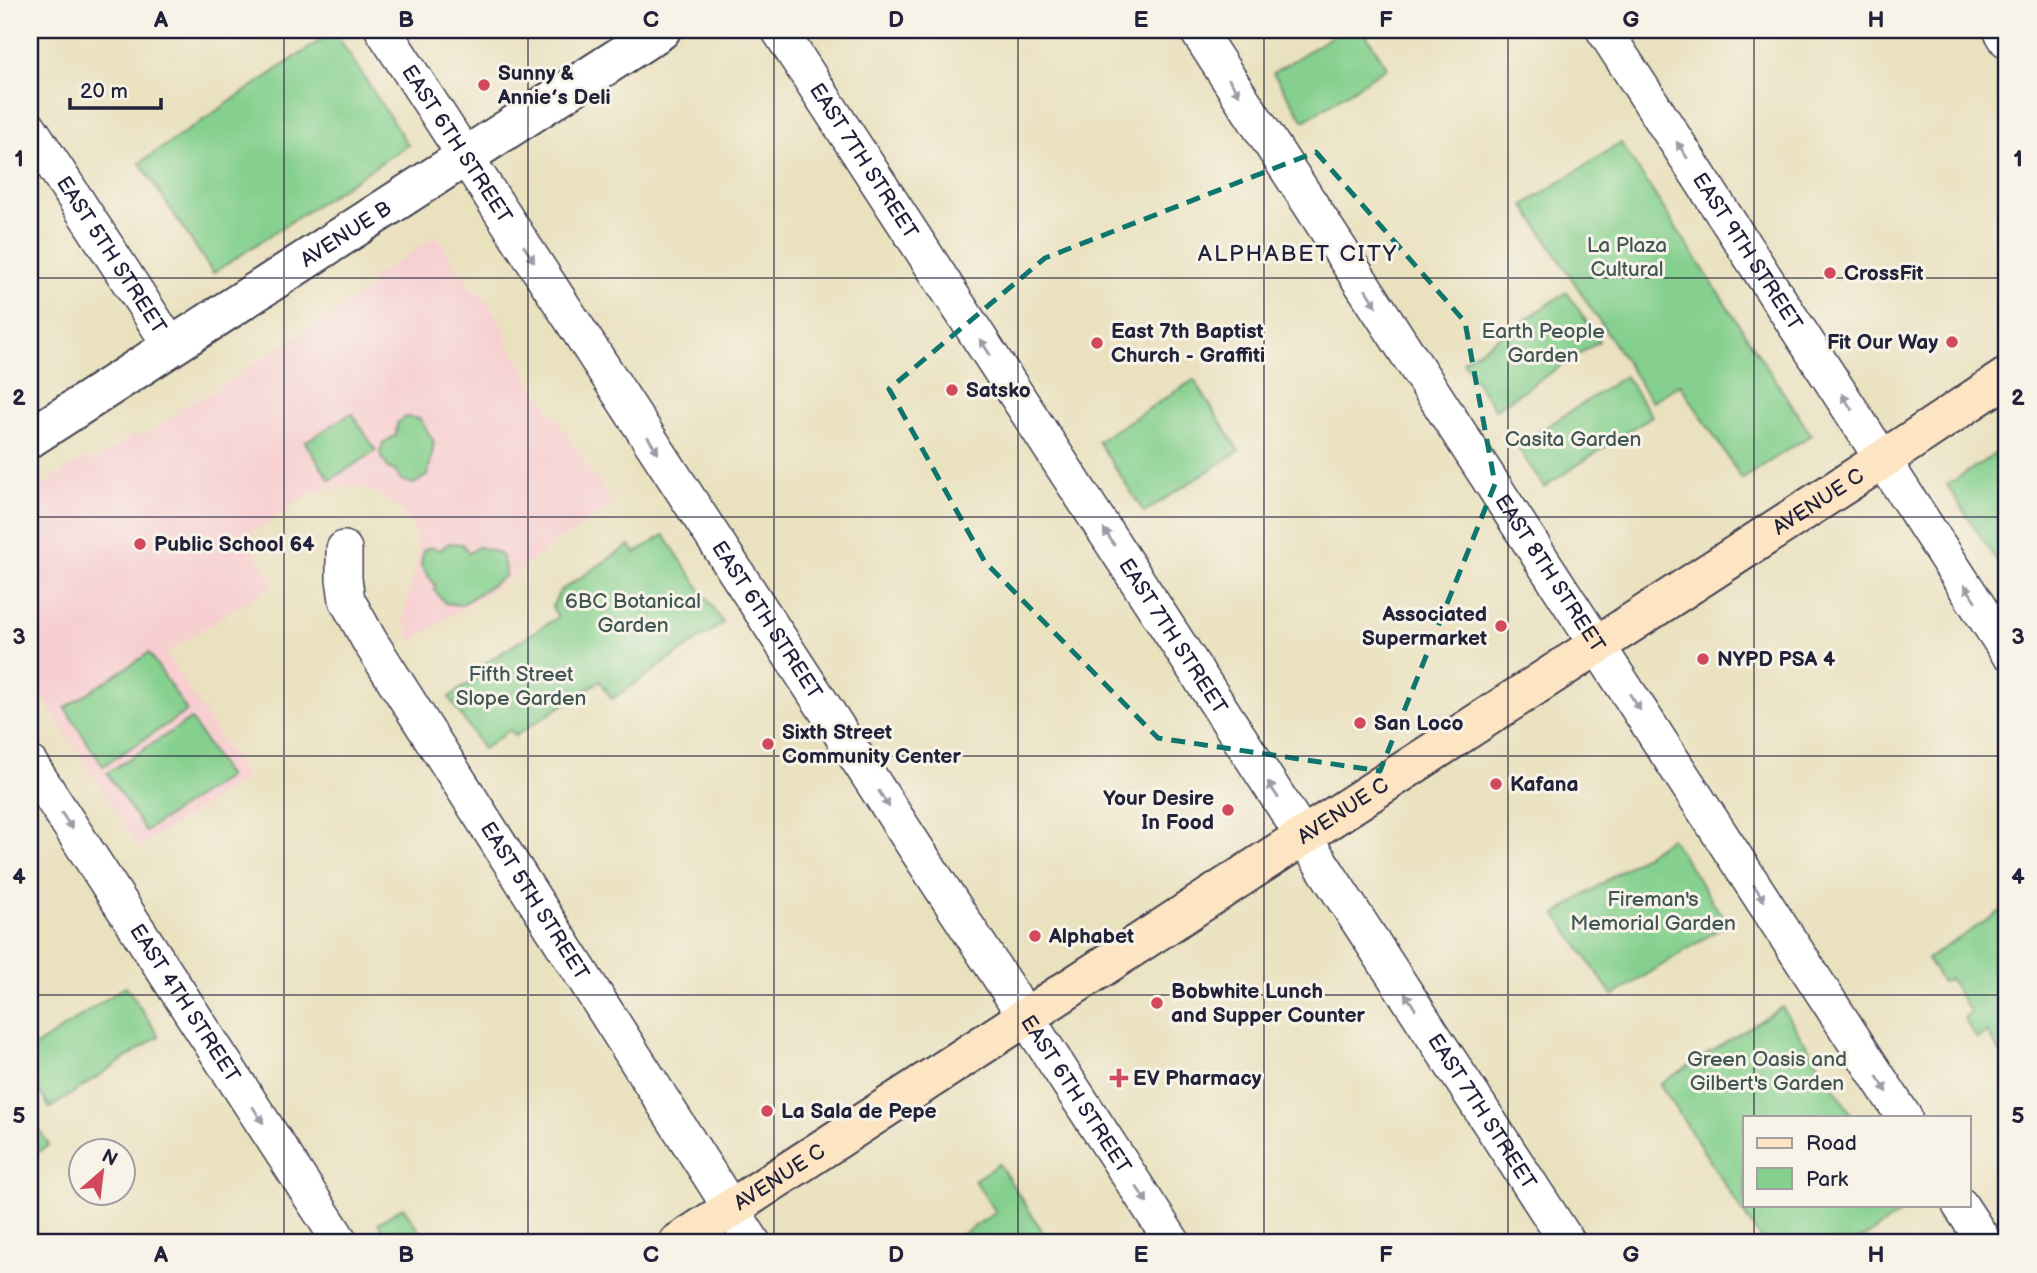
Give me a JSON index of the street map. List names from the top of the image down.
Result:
{
  "streets": {
    "main road": ["AVENUE C"],
    "street": [
      "EAST 6TH STREET",
      "EAST 7TH STREET",
      "AVENUE B",
      "EAST 9TH STREET",
      "EAST 5TH STREET",
      "EAST 8TH STREET",
      "EAST 4TH STREET"
    ]
  },
  "crossings": [
    ["EAST 6TH STREET", "AVENUE B"],
    ["EAST 6TH STREET", "AVENUE C"],
    ["EAST 7TH STREET", "AVENUE C"],
    ["AVENUE B", "EAST 5TH STREET"],
    ["EAST 9TH STREET", "AVENUE C"],
    ["EAST 5TH STREET", "AVENUE C"],
    ["AVENUE C", "EAST 8TH STREET"]
  ],
  "one_way": [
    "EAST 6TH STREET",
    "EAST 7TH STREET",
    "EAST 9TH STREET",
    "EAST 8TH STREET",
    "EAST 4TH STREET"
  ],
  "districts": ["ALPHABET CITY"],
  "parks": [
    "La Plaza Cultural",
    "Earth People Garden",
    "Casita Garden",
    "6BC Botanical Garden",
    "Fifth Street Slope Garden",
    "Fireman's Memorial Garden",
    "Green Oasis and Gilbert's Garden"
  ],
  "places": {
    "other": [
      "Sunny & Annie’s Deli",
      "CrossFit",
      "Fit Our Way",
      "East 7th Baptist Church - Graffiti",
      "Satsko",
      "Public School 64",
      "Associated Supermarket",
      "NYPD PSA 4",
      "San Loco",
      "Sixth Street Community Center",
      "Kafana",
      "Your Desire In Food",
      "Alphabet",
      "Bobwhite Lunch and Supper Counter",
      "La Sala de Pepe"
    ],
    "health": ["EV Pharmacy"]
  },
  "legend": ["Road", "Park"],
  "scale_bar": "20 m",
  "north": "top right",
  "grid": {
    "columns": [
      "A",
      "B",
      "C",
      "D",
      "E",
      "F",
      "G",
      "H"
    ],
    "rows": [
      "1",
      "2",
      "3",
      "4",
      "5"
    ]
  }
}
